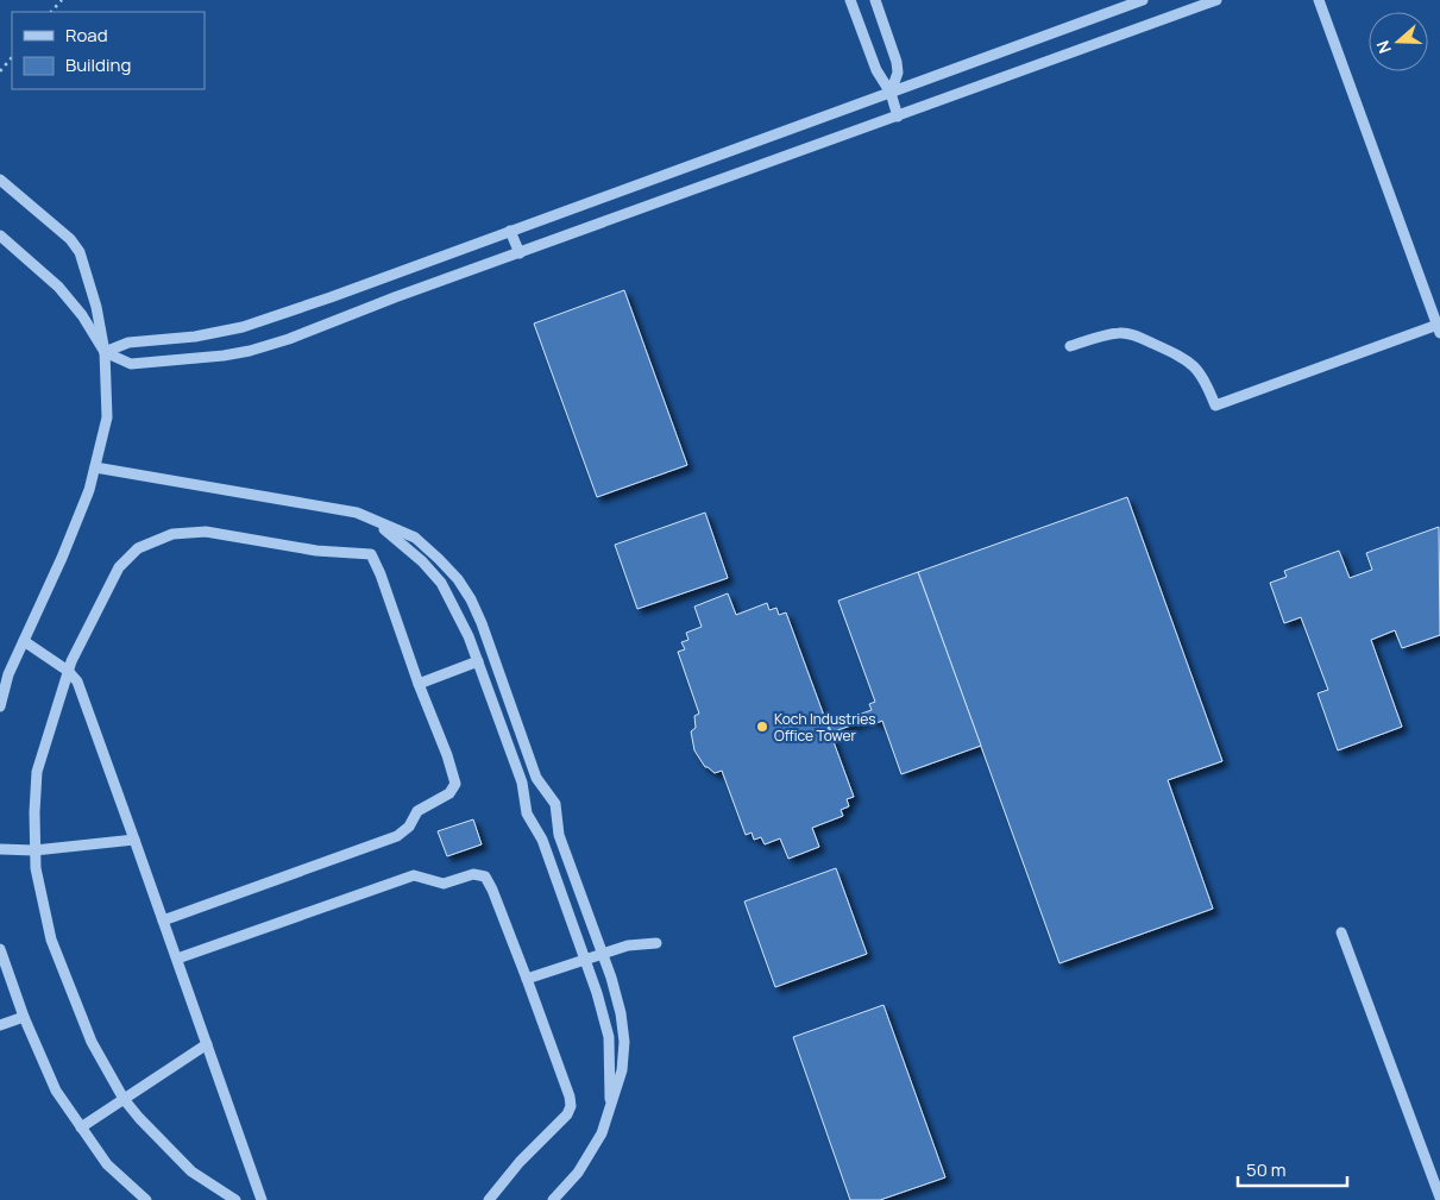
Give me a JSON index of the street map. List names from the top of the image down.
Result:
{
  "places": ["Koch Industries Office Tower"],
  "legend": ["Road", "Building"],
  "scale_bar": "50 m",
  "north": "left"
}
